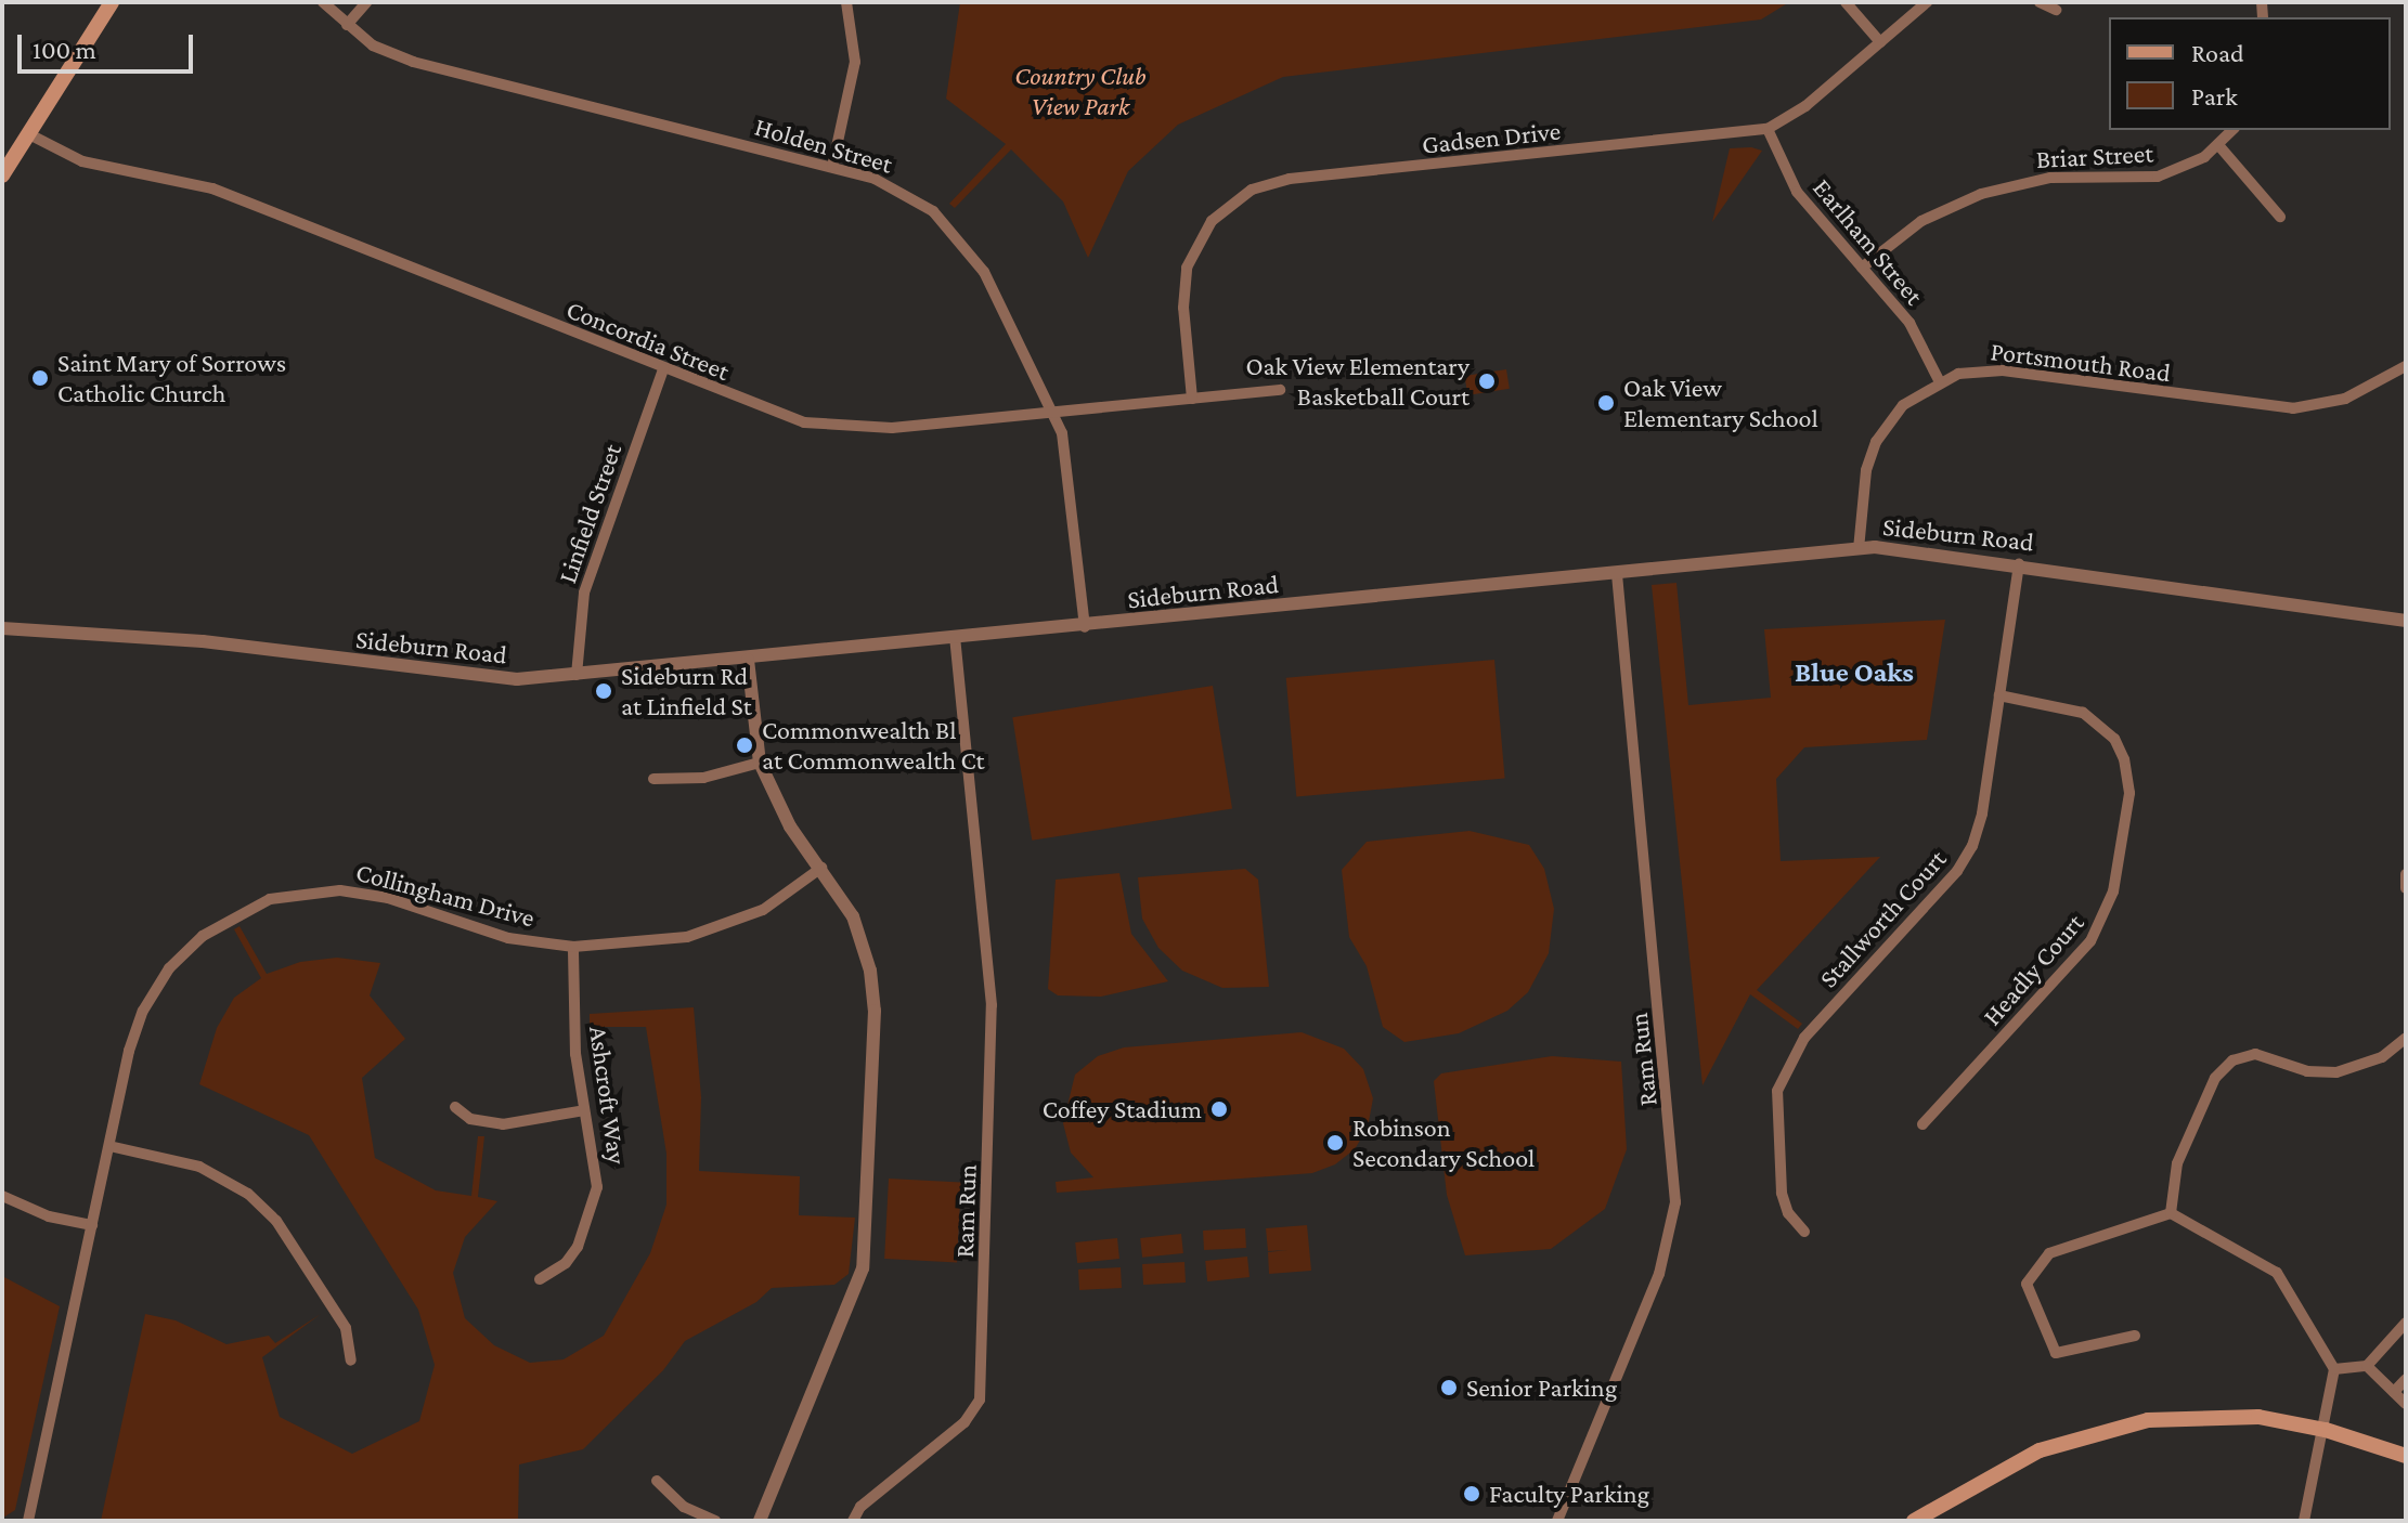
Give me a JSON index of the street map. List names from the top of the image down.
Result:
{
  "streets": {
    "street": [
      "Gadsen Drive",
      "Holden Street",
      "Briar Street",
      "Earlham Street",
      "Concordia Street",
      "Portsmouth Road",
      "Linfield Street",
      "Sideburn Road",
      "Collingham Drive",
      "Stallworth Court",
      "Headly Court",
      "Ram Run",
      "Ashcroft Way"
    ]
  },
  "crossings": [
    ["Gadsen Drive", "Earlham Street"],
    ["Gadsen Drive", "Concordia Street"],
    ["Holden Street", "Concordia Street"],
    ["Holden Street", "Sideburn Road"],
    ["Briar Street", "Earlham Street"],
    ["Earlham Street", "Portsmouth Road"],
    ["Concordia Street", "Linfield Street"],
    ["Portsmouth Road", "Sideburn Road"],
    ["Linfield Street", "Sideburn Road"],
    ["Sideburn Road", "Stallworth Court"],
    ["Sideburn Road", "Ram Run"],
    ["Collingham Drive", "Ashcroft Way"],
    ["Stallworth Court", "Headly Court"]
  ],
  "districts": ["Blue Oaks"],
  "parks": ["Country Club View Park"],
  "places": [
    "Saint Mary of Sorrows Catholic Church",
    "Oak View Elementary Basketball Court",
    "Oak View Elementary School",
    "Sideburn Rd at Linfield St",
    "Commonwealth Bl at Commonwealth Ct",
    "Coffey Stadium",
    "Robinson Secondary School",
    "Senior Parking",
    "Faculty Parking"
  ],
  "legend": ["Road", "Park"],
  "scale_bar": "100 m"
}
